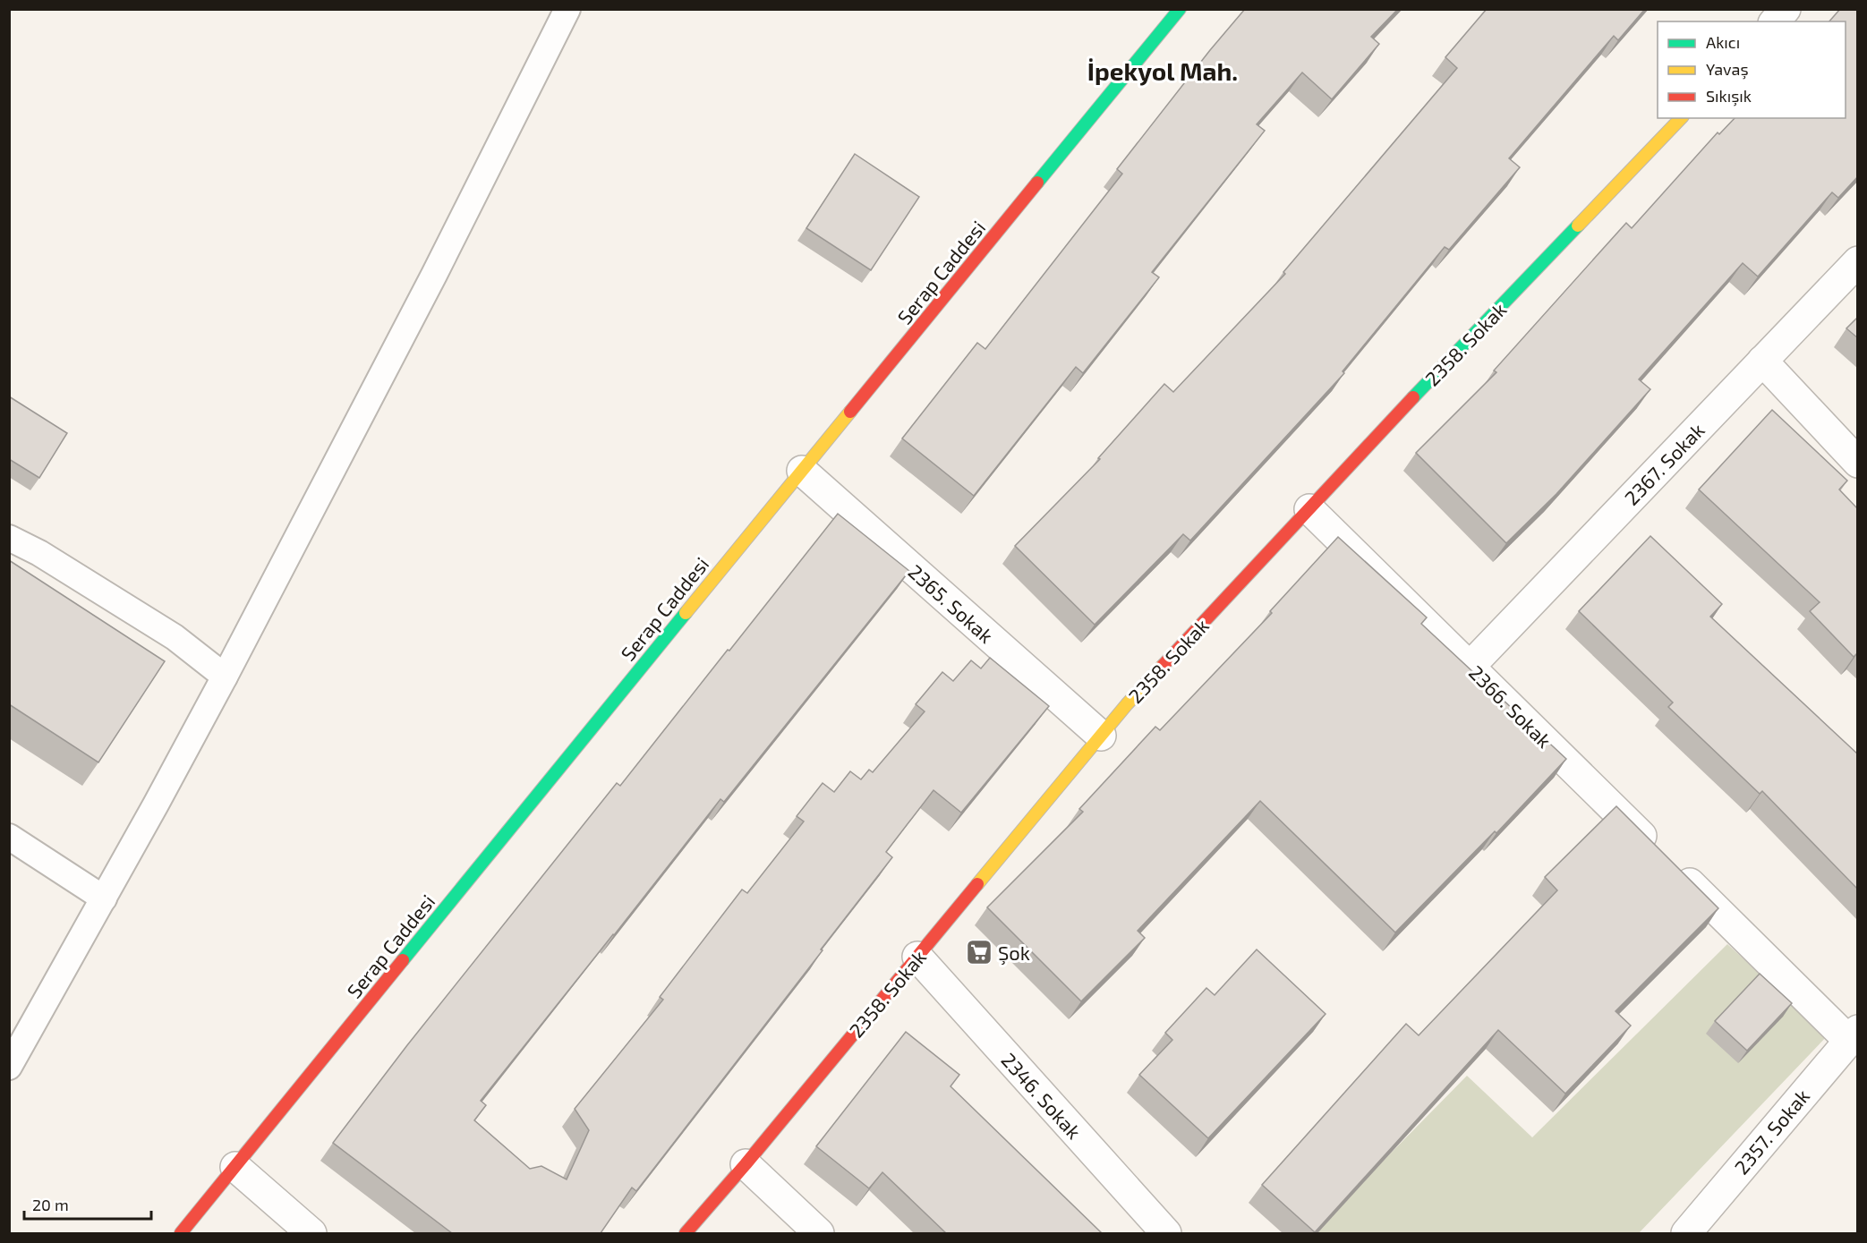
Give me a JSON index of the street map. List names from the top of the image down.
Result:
{
  "streets": {
    "street": [
      "Serap Caddesi",
      "2358. Sokak",
      "2367. Sokak",
      "2365. Sokak",
      "2366. Sokak",
      "2346. Sokak",
      "2357. Sokak"
    ]
  },
  "crossings": [
    ["Serap Caddesi", "2365. Sokak"],
    ["2358. Sokak", "2365. Sokak"],
    ["2358. Sokak", "2366. Sokak"],
    ["2358. Sokak", "2346. Sokak"],
    ["2367. Sokak", "2366. Sokak"],
    ["2366. Sokak", "2357. Sokak"]
  ],
  "districts": ["İpekyol Mah."],
  "places": {
    "supermarket": ["Şok"]
  },
  "legend": ["Akıcı", "Yavaş", "Sıkışık"],
  "scale_bar": "20 m"
}
